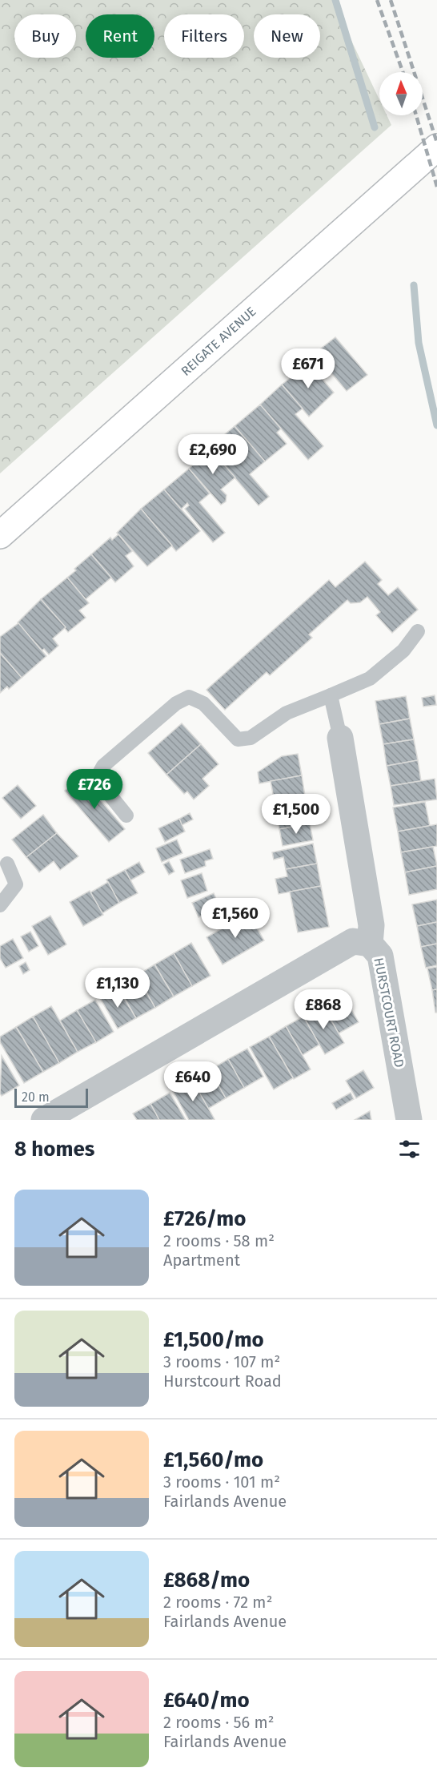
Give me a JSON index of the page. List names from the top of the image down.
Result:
{
  "streets": {
    "highway": ["REIGATE AVENUE"],
    "street": ["HURSTCOURT ROAD"]
  },
  "scale_bar": "20 m",
  "north": "top",
  "page": {
    "chip": [
      "Buy",
      "Rent",
      "Filters",
      "New"
    ],
    "price": [
      "£671",
      "£2,690",
      "£726",
      "£1,500",
      "£1,560",
      "£1,130",
      "£868",
      "£640"
    ],
    "scale": "20 m",
    "heading": "8 homes",
    "list": [
      {
        "name": "£726/mo",
        "note": "2 rooms · 58 m² · Apartment"
      },
      {
        "name": "£1,500/mo",
        "note": "3 rooms · 107 m² · Hurstcourt Road"
      },
      {
        "name": "£1,560/mo",
        "note": "3 rooms · 101 m² · Fairlands Avenue"
      },
      {
        "name": "£868/mo",
        "note": "2 rooms · 72 m² · Fairlands Avenue"
      },
      {
        "name": "£640/mo",
        "note": "2 rooms · 56 m² · Fairlands Avenue"
      }
    ]
  }
}
